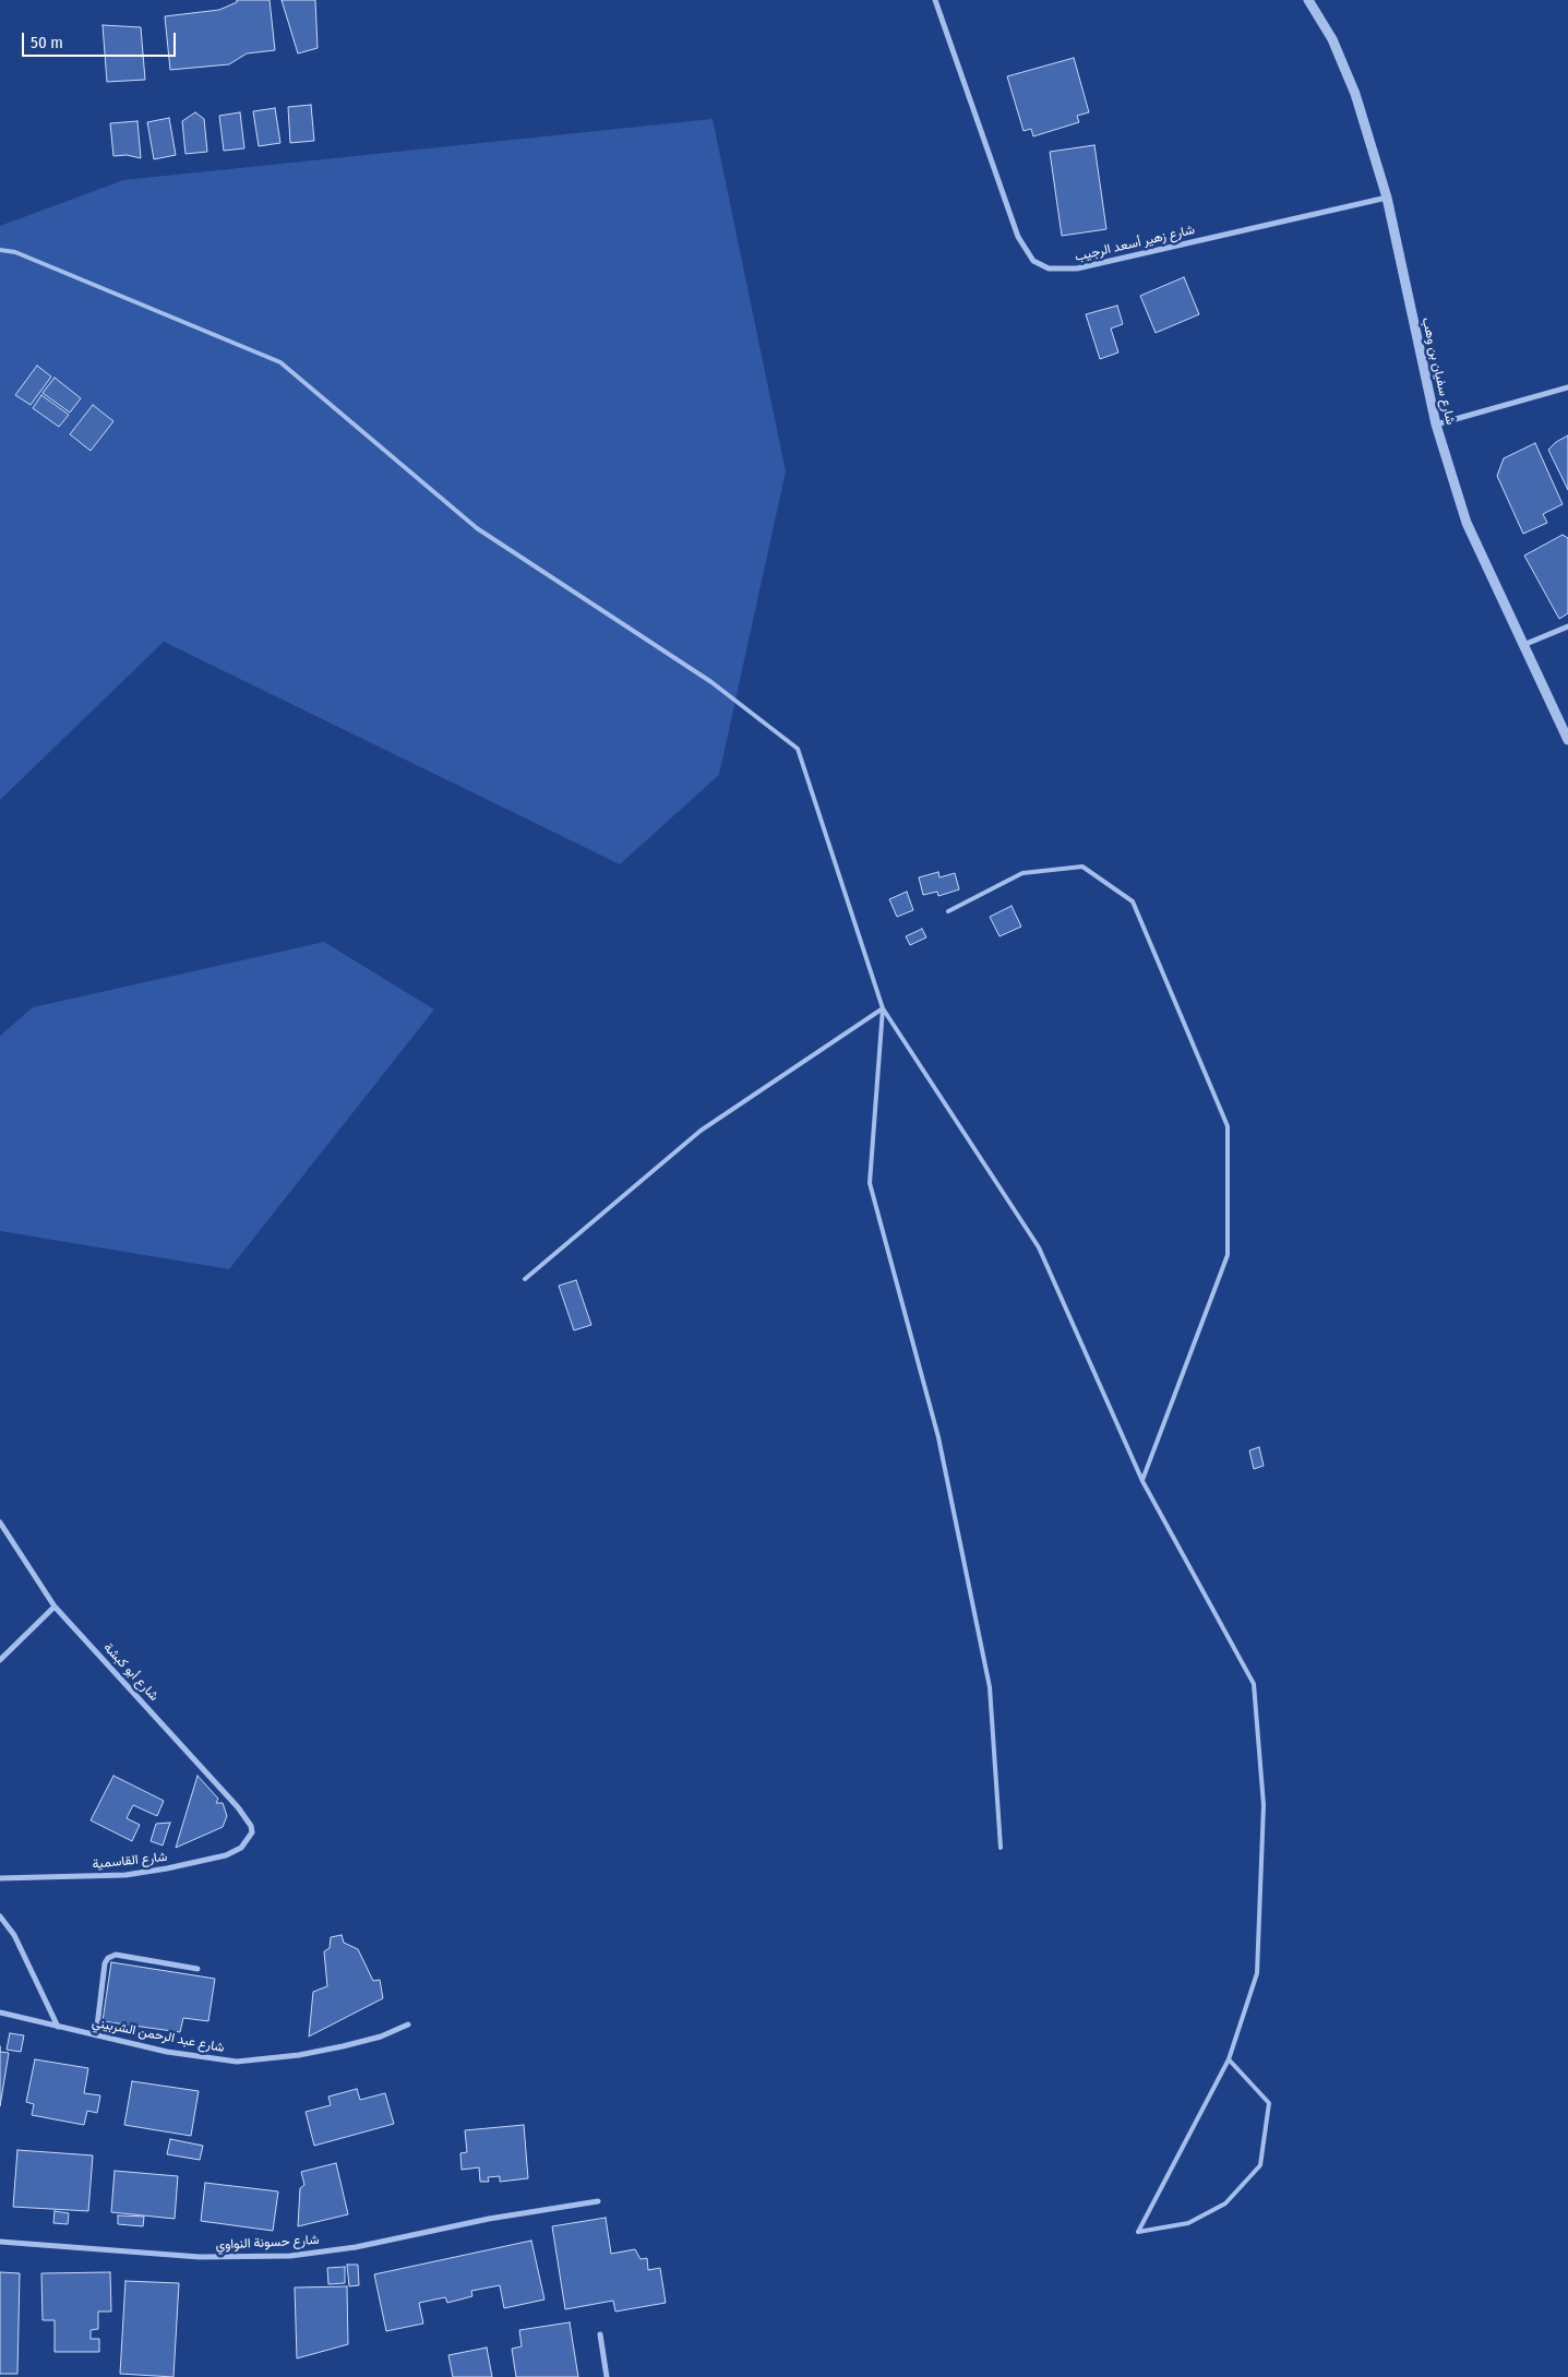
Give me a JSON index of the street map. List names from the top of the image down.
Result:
{
  "streets": {
    "street": [
      "شارع زهير أسعد الرجيب",
      "شارع سفيان بن وهب",
      "شارع أبو كبشة",
      "شارع القاسمية",
      "شارع عبد الرحمن الشربيني",
      "شارع حسونة النواوي"
    ]
  },
  "crossings": [
    ["شارع زهير أسعد الرجيب", "شارع سفيان بن وهب"],
    ["شارع أبو كبشة", "شارع القاسمية"]
  ],
  "scale_bar": "50 m"
}
